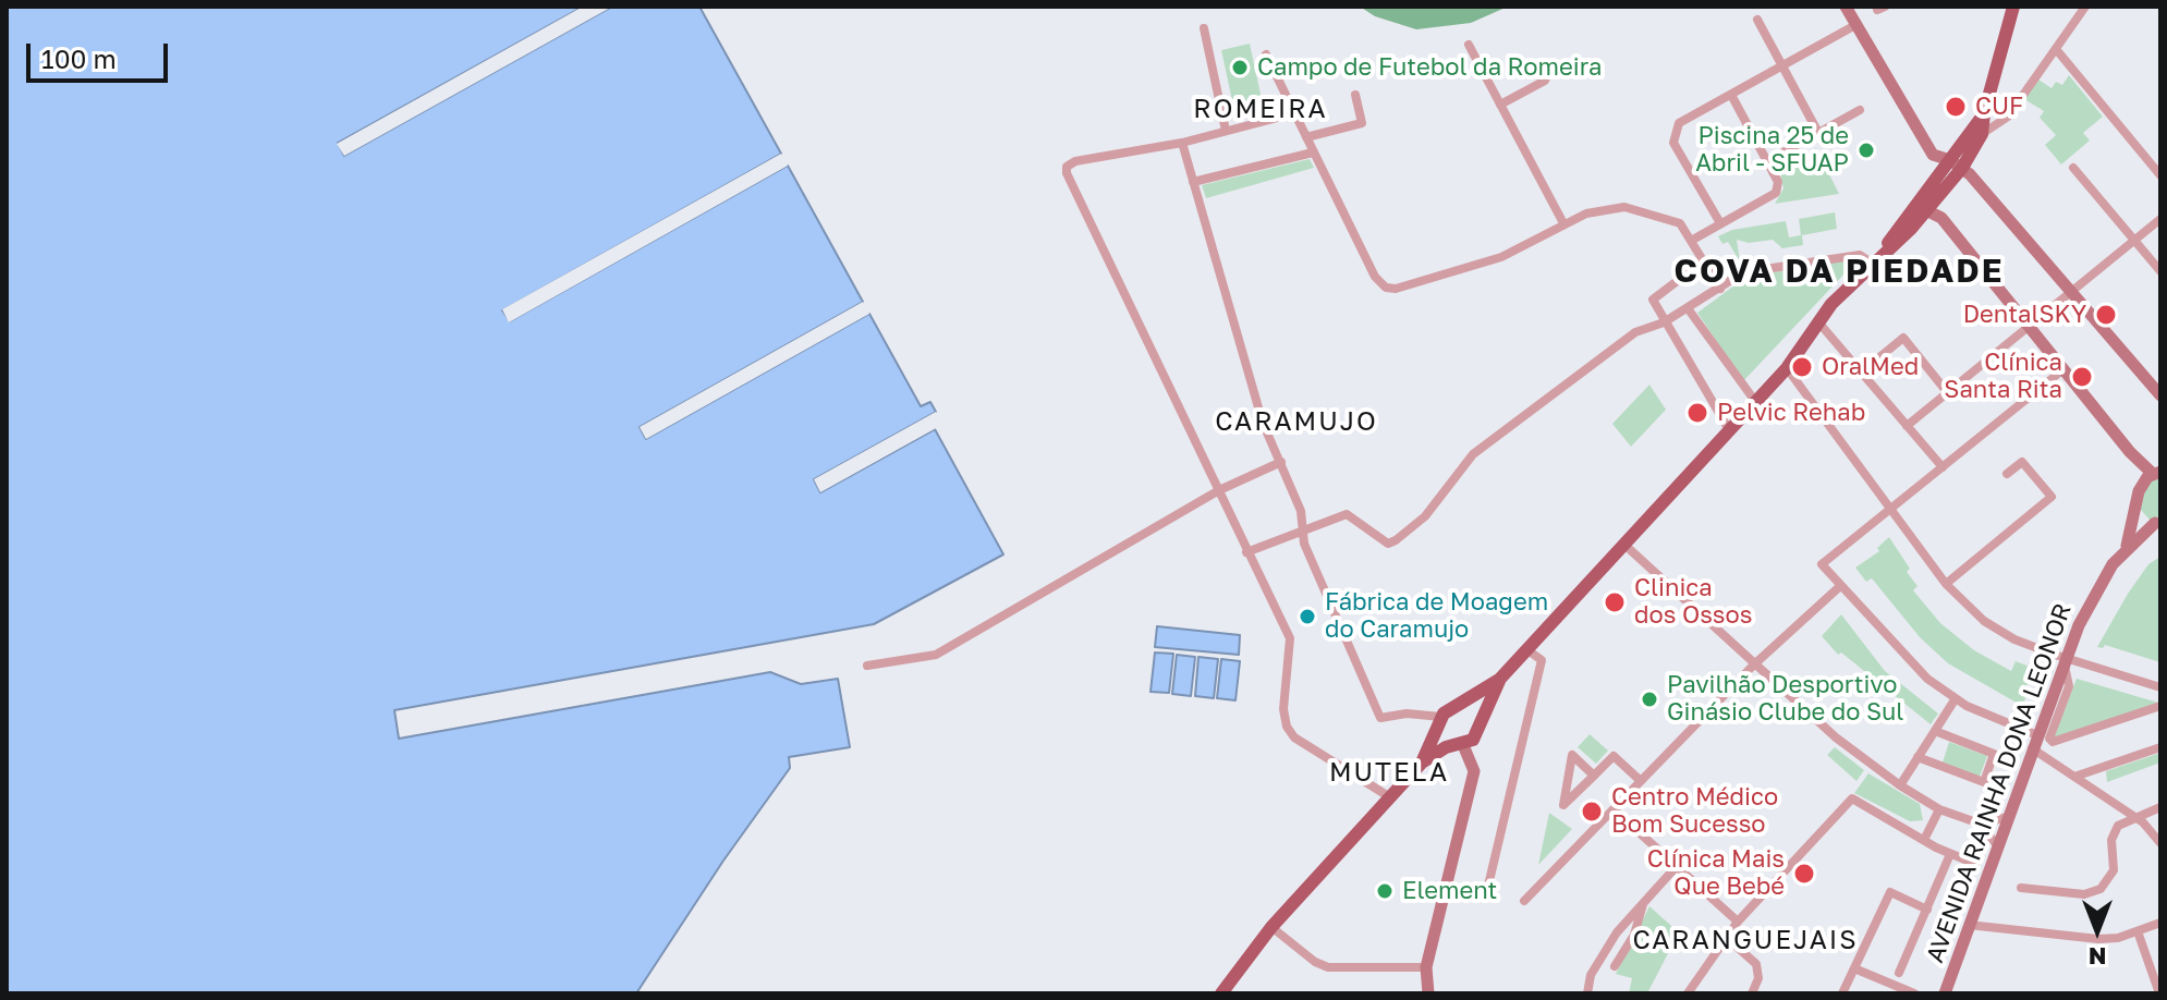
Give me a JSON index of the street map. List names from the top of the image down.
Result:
{
  "streets": {
    "street": ["AVENIDA RAINHA DONA LEONOR"]
  },
  "districts": [
    "ROMEIRA",
    "COVA DA PIEDADE",
    "CARAMUJO",
    "MUTELA",
    "CARANGUEJAIS"
  ],
  "places": [
    "Campo de Futebol da Romeira",
    "CUF",
    "Piscina 25 de Abril - SFUAP",
    "DentalSKY",
    "OralMed",
    "Clínica Santa Rita",
    "Pelvic Rehab",
    "Clinica dos Ossos",
    "Fábrica de Moagem do Caramujo",
    "Pavilhão Desportivo Ginásio Clube do Sul",
    "Centro Médico Bom Sucesso",
    "Clínica Mais Que Bebé",
    "Element"
  ],
  "scale_bar": "100 m",
  "north": "bottom"
}
